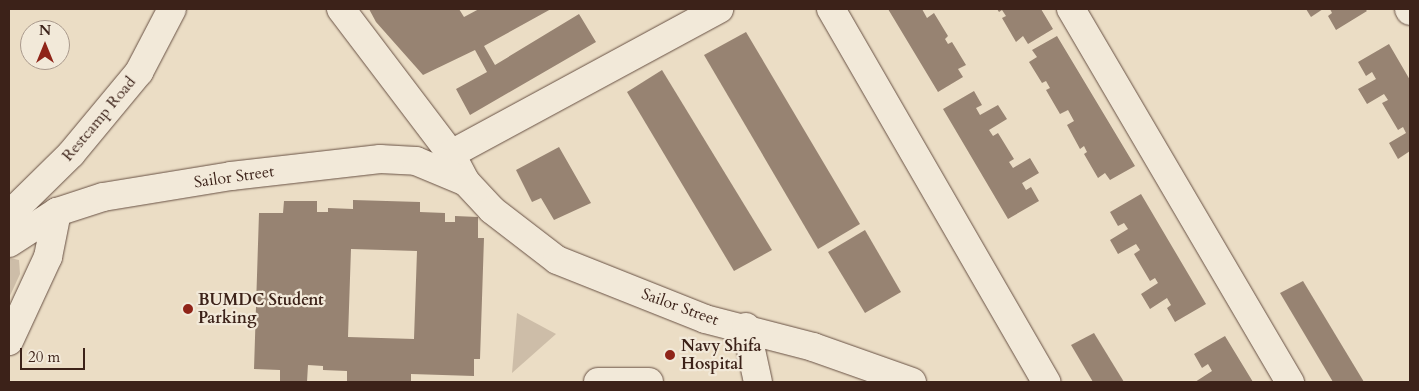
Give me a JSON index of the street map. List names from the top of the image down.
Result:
{
  "streets": {
    "street": ["Restcamp Road", "Sailor Street"]
  },
  "places": ["BUMDC Student Parking", "Navy Shifa Hospital"],
  "scale_bar": "20 m",
  "north": "top"
}
